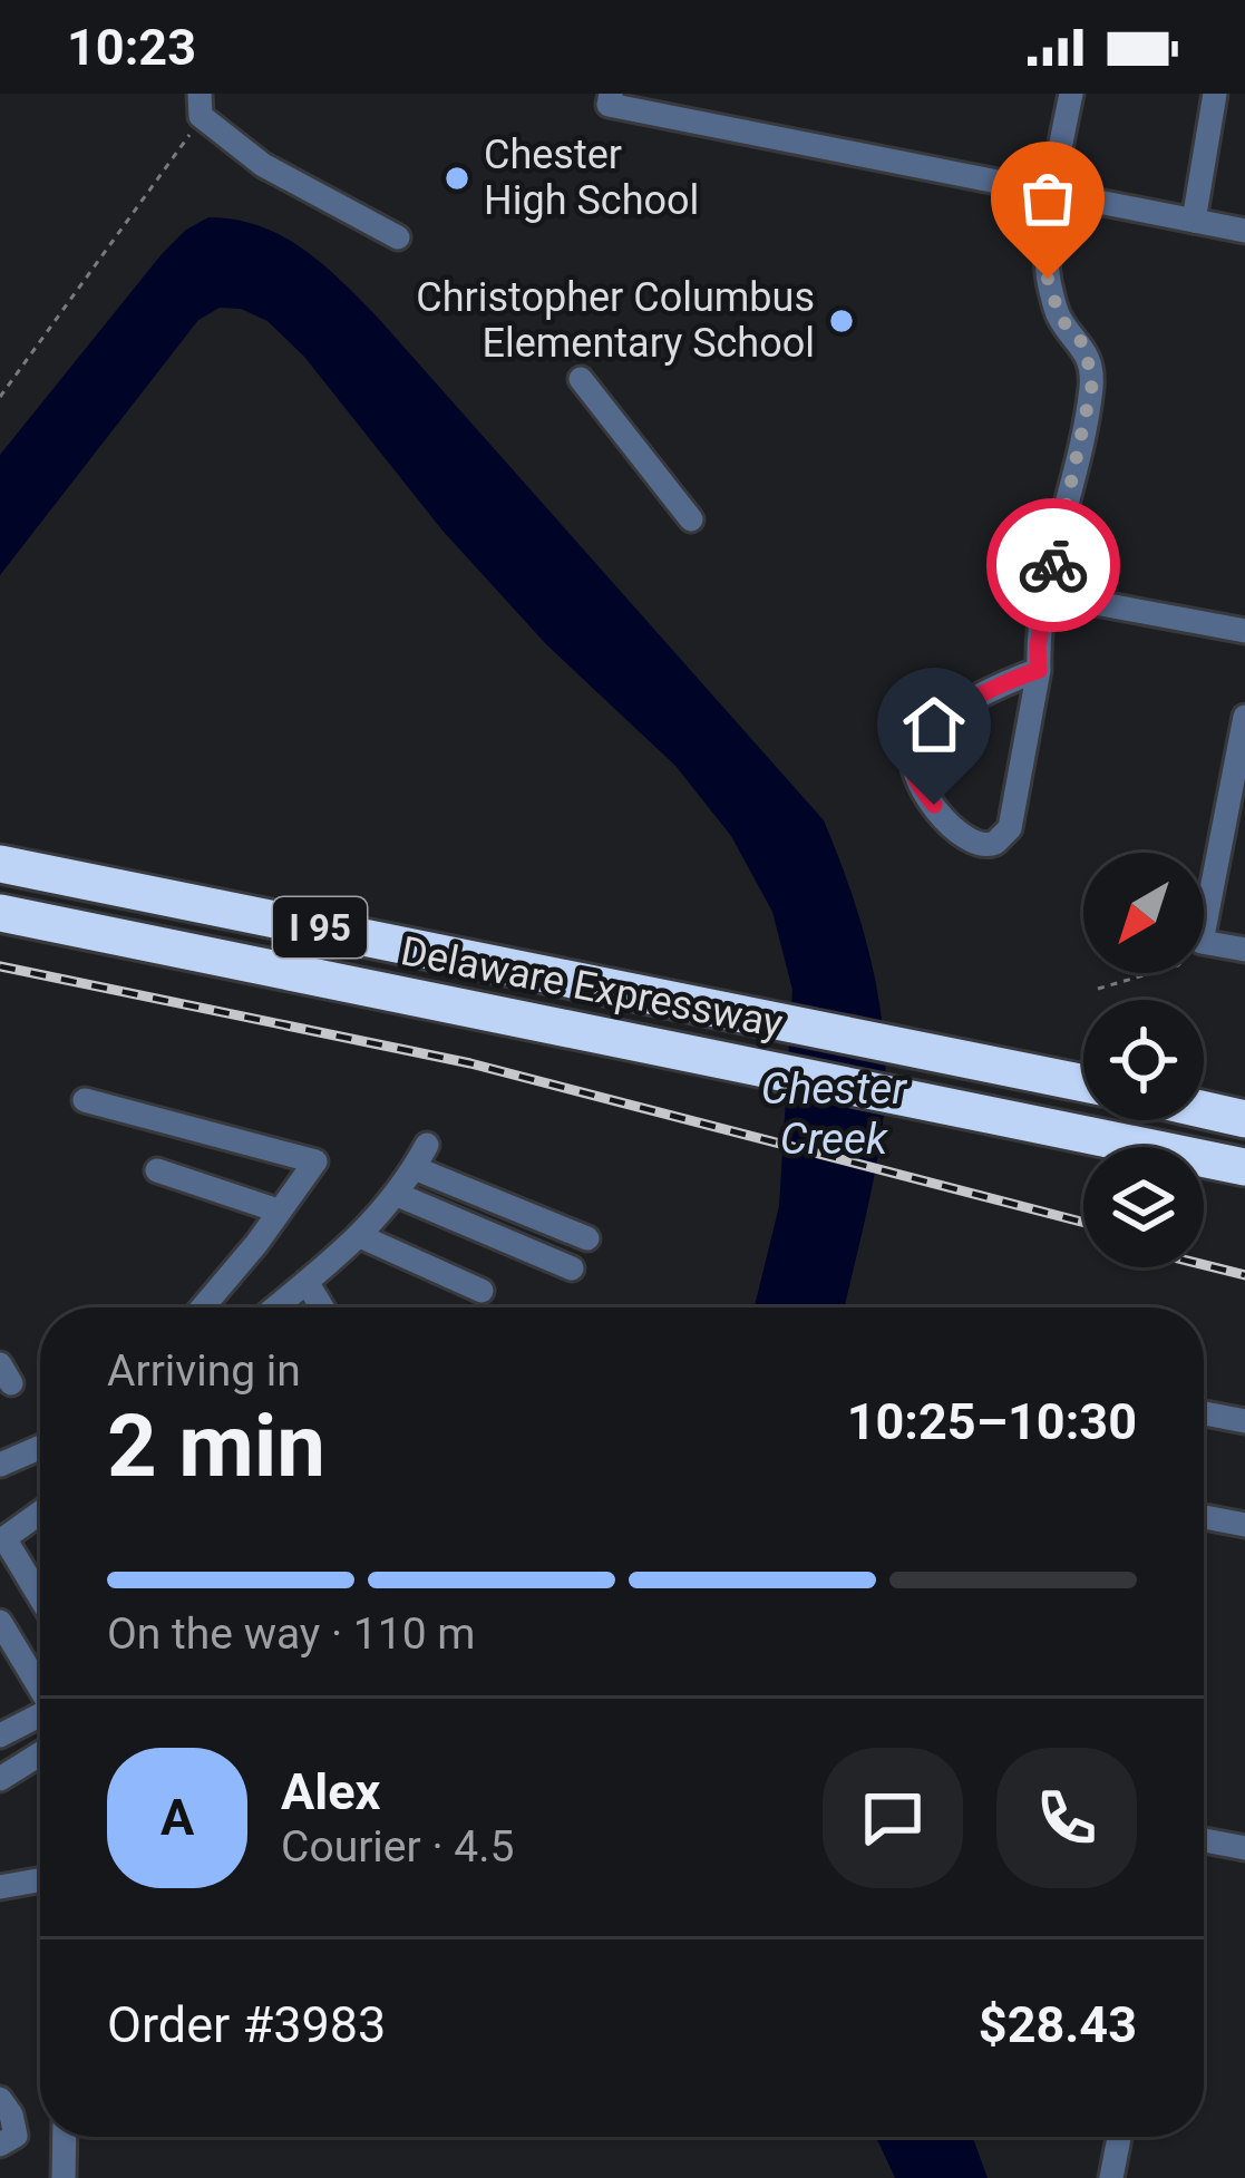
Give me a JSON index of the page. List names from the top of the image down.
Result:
{
  "streets": {
    "highway": ["I 95", "Delaware Expressway"]
  },
  "water": ["Chester Creek"],
  "places": ["Chester High School", "Christopher Columbus Elementary School"],
  "north": "bottom left",
  "page": {
    "status": "10:23",
    "heading": ["2 min", "Arriving in", "10:25–10:30"],
    "panel": [
      "Alex",
      "Courier · 4.5",
      "Order #3983",
      "$28.43"
    ],
    "bar": "On the way · 110 m",
    "round": "A"
  }
}
